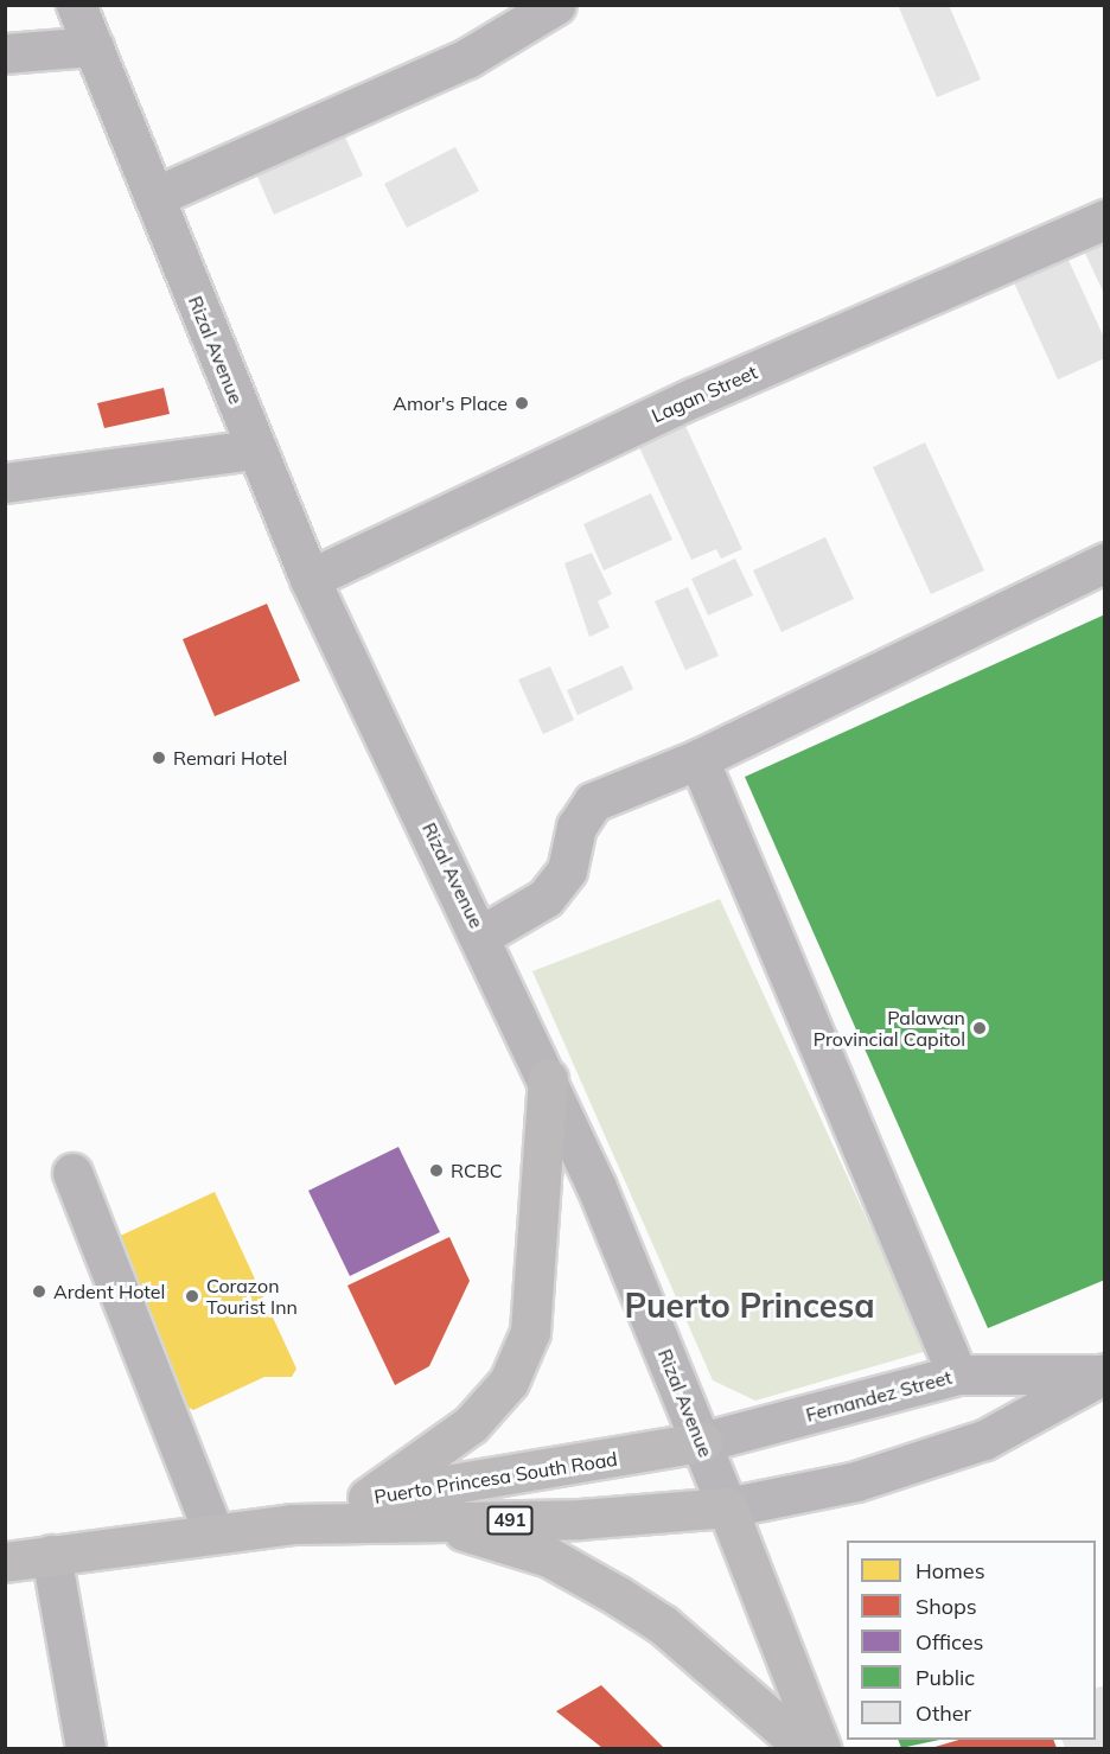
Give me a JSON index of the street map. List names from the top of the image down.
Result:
{
  "streets": {
    "main road": ["Rizal Avenue", "Puerto Princesa South Road", "491"],
    "street": ["Lagan Street", "Fernandez Street"]
  },
  "crossings": [
    ["Rizal Avenue", "Lagan Street"],
    ["Rizal Avenue", "Fernandez Street"],
    ["Rizal Avenue", "Puerto Princesa South Road"],
    ["Fernandez Street", "Puerto Princesa South Road"]
  ],
  "districts": ["Puerto Princesa"],
  "places": [
    "Amor's Place",
    "Remari Hotel",
    "Palawan Provincial Capitol",
    "RCBC",
    "Ardent Hotel",
    "Corazon Tourist Inn"
  ],
  "legend": [
    "Homes",
    "Shops",
    "Offices",
    "Public",
    "Other"
  ]
}
